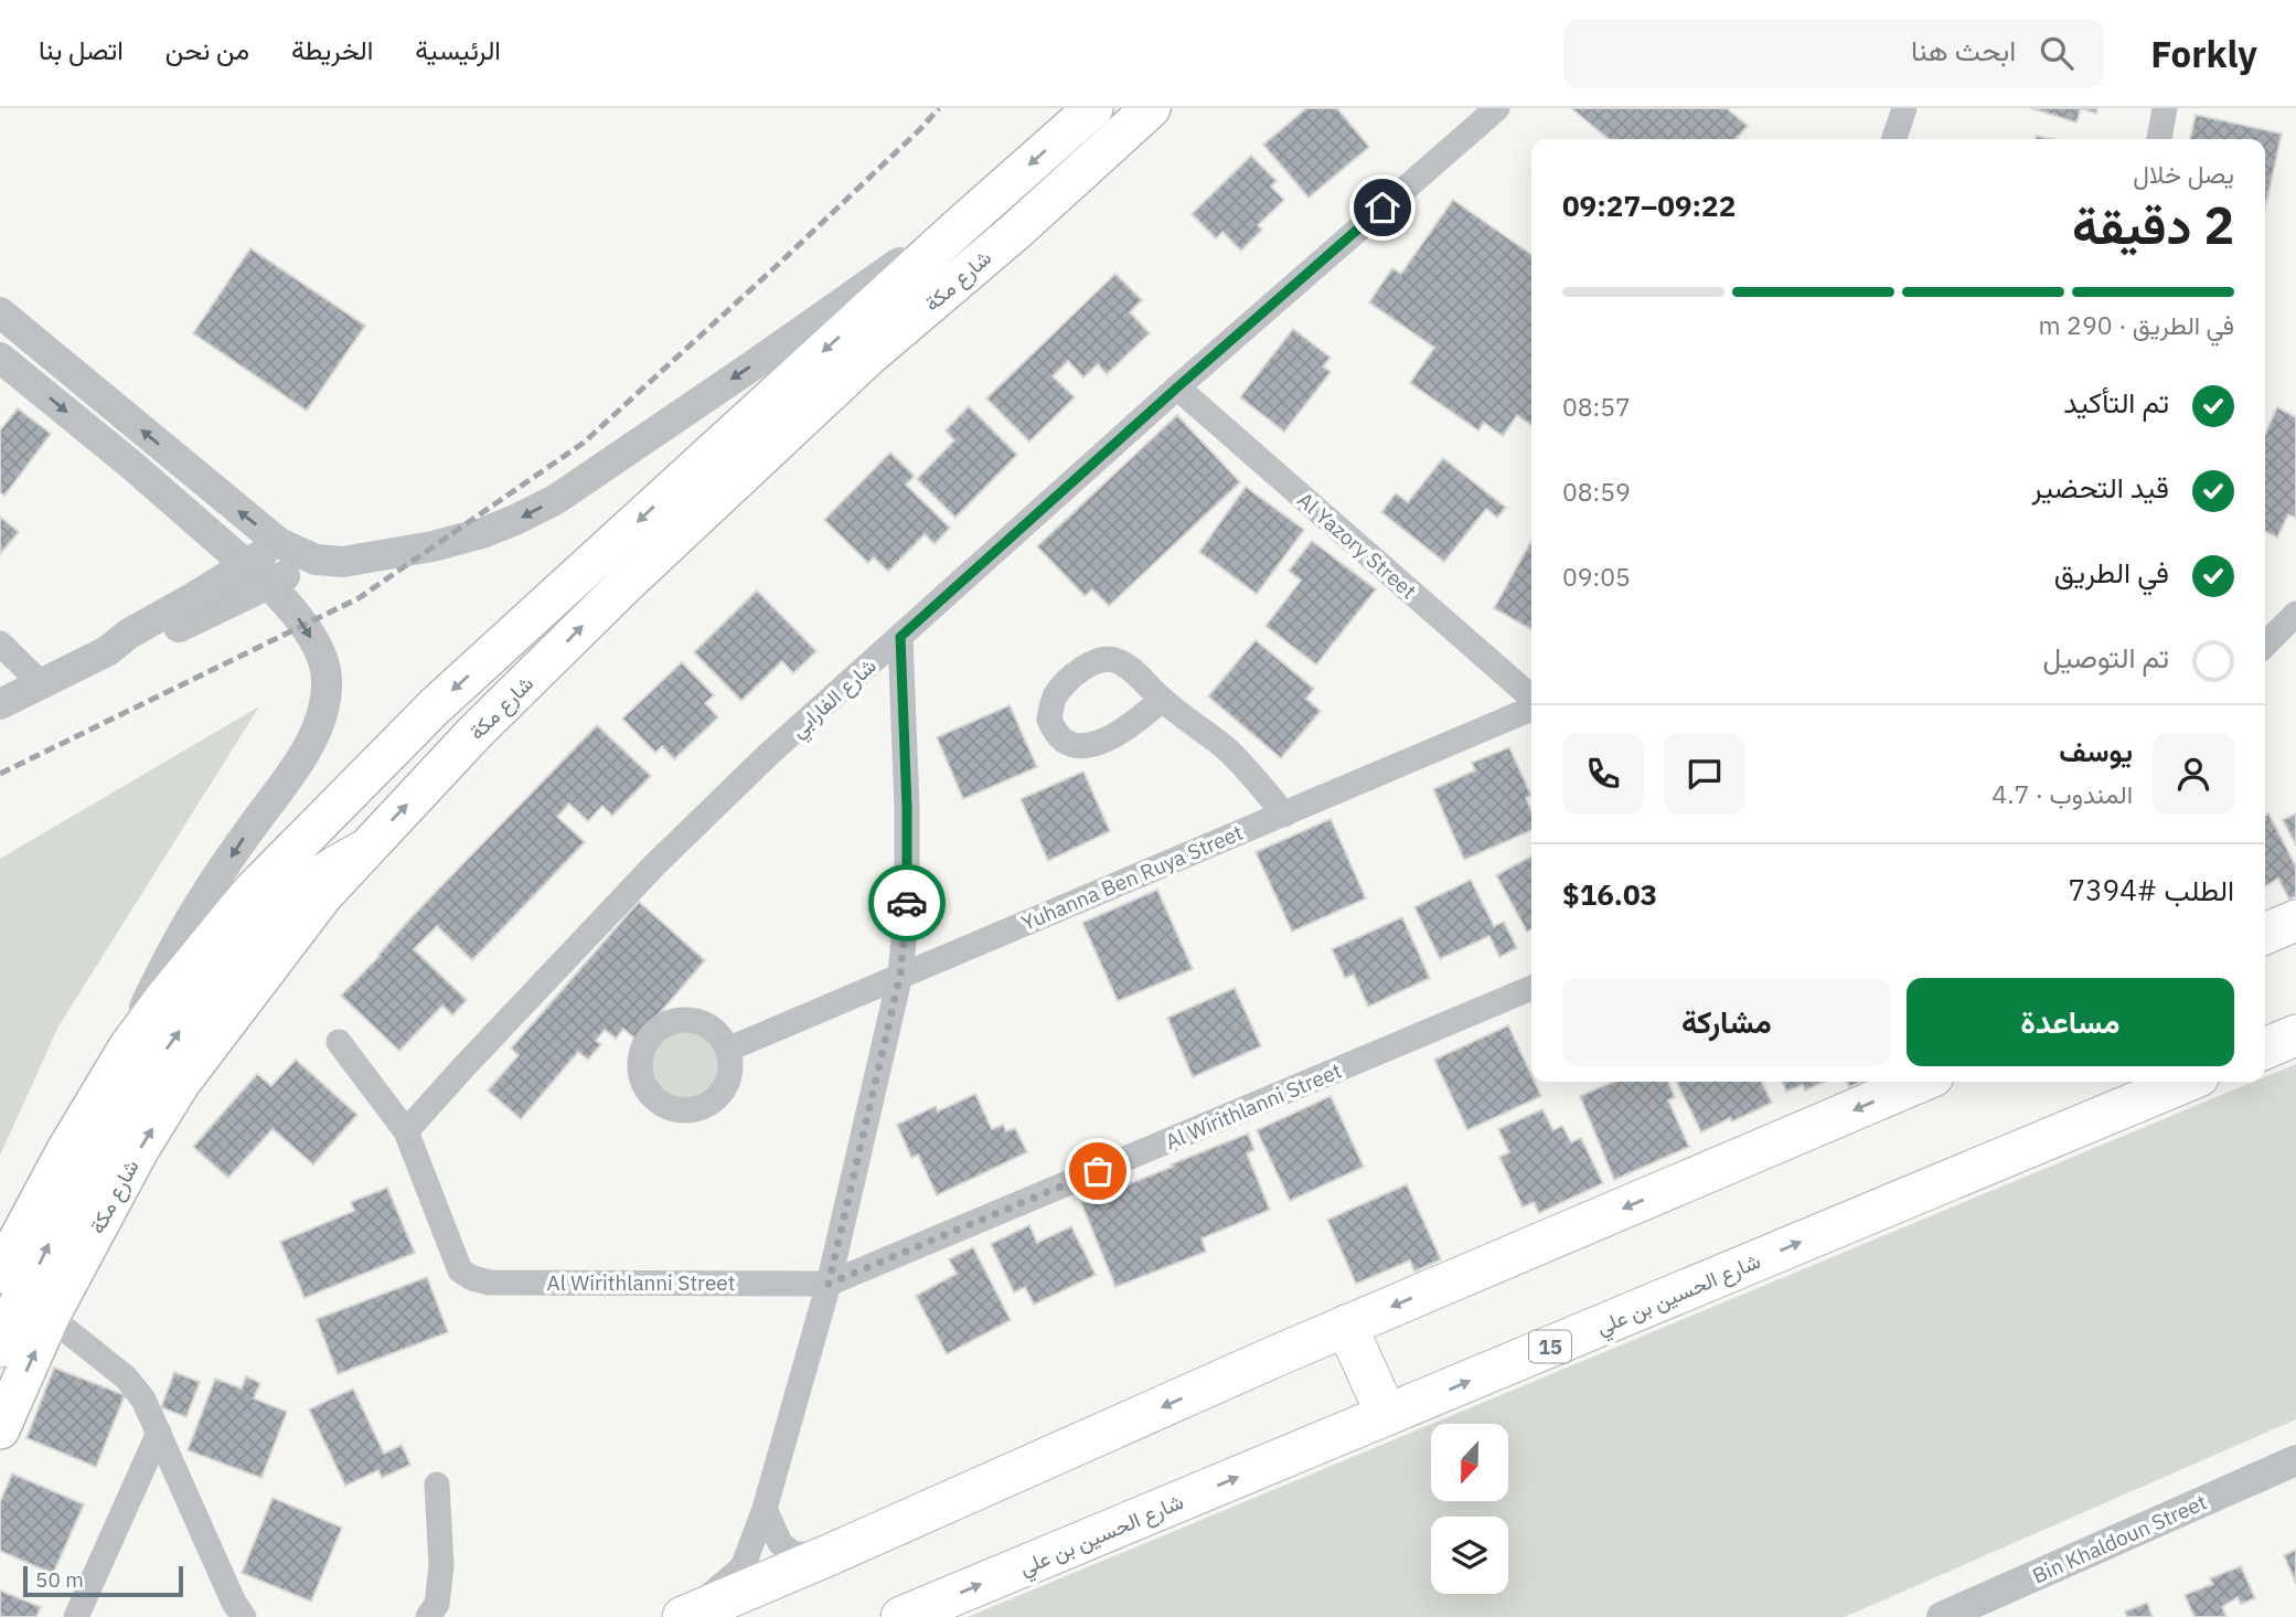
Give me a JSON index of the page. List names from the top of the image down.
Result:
{
  "streets": {
    "highway": ["شارع الحسين بن علي", "15"],
    "main road": ["شارع مكة"],
    "street": [
      "Al Yazory Street",
      "شارع الفارابي",
      "Yuhanna Ben Ruya Street",
      "Al Wirithlanni Street",
      "Bin Khaldoun Street"
    ]
  },
  "crossings": [
    ["Al Yazory Street", "شارع الفارابي"],
    ["شارع الفارابي", "Al Wirithlanni Street"]
  ],
  "scale_bar": "50 m",
  "north": "bottom",
  "page": {
    "header": "Forkly",
    "search": "ابحث هنا",
    "nav": [
      "الرئيسية",
      "الخريطة",
      "من نحن",
      "اتصل بنا"
    ],
    "heading": ["2 دقيقة", "يصل خلال", "09:22–09:27"],
    "panel": [
      "يوسف",
      "المندوب · 4.7",
      "الطلب #7394",
      "$16.03"
    ],
    "bar": "في الطريق · 290 m",
    "list": [
      ["تم التأكيد", "08:57"],
      ["قيد التحضير", "08:59"],
      ["في الطريق", "09:05"],
      "تم التوصيل"
    ],
    "buttons": ["مساعدة", "مشاركة"],
    "scale": "50 m"
  }
}
